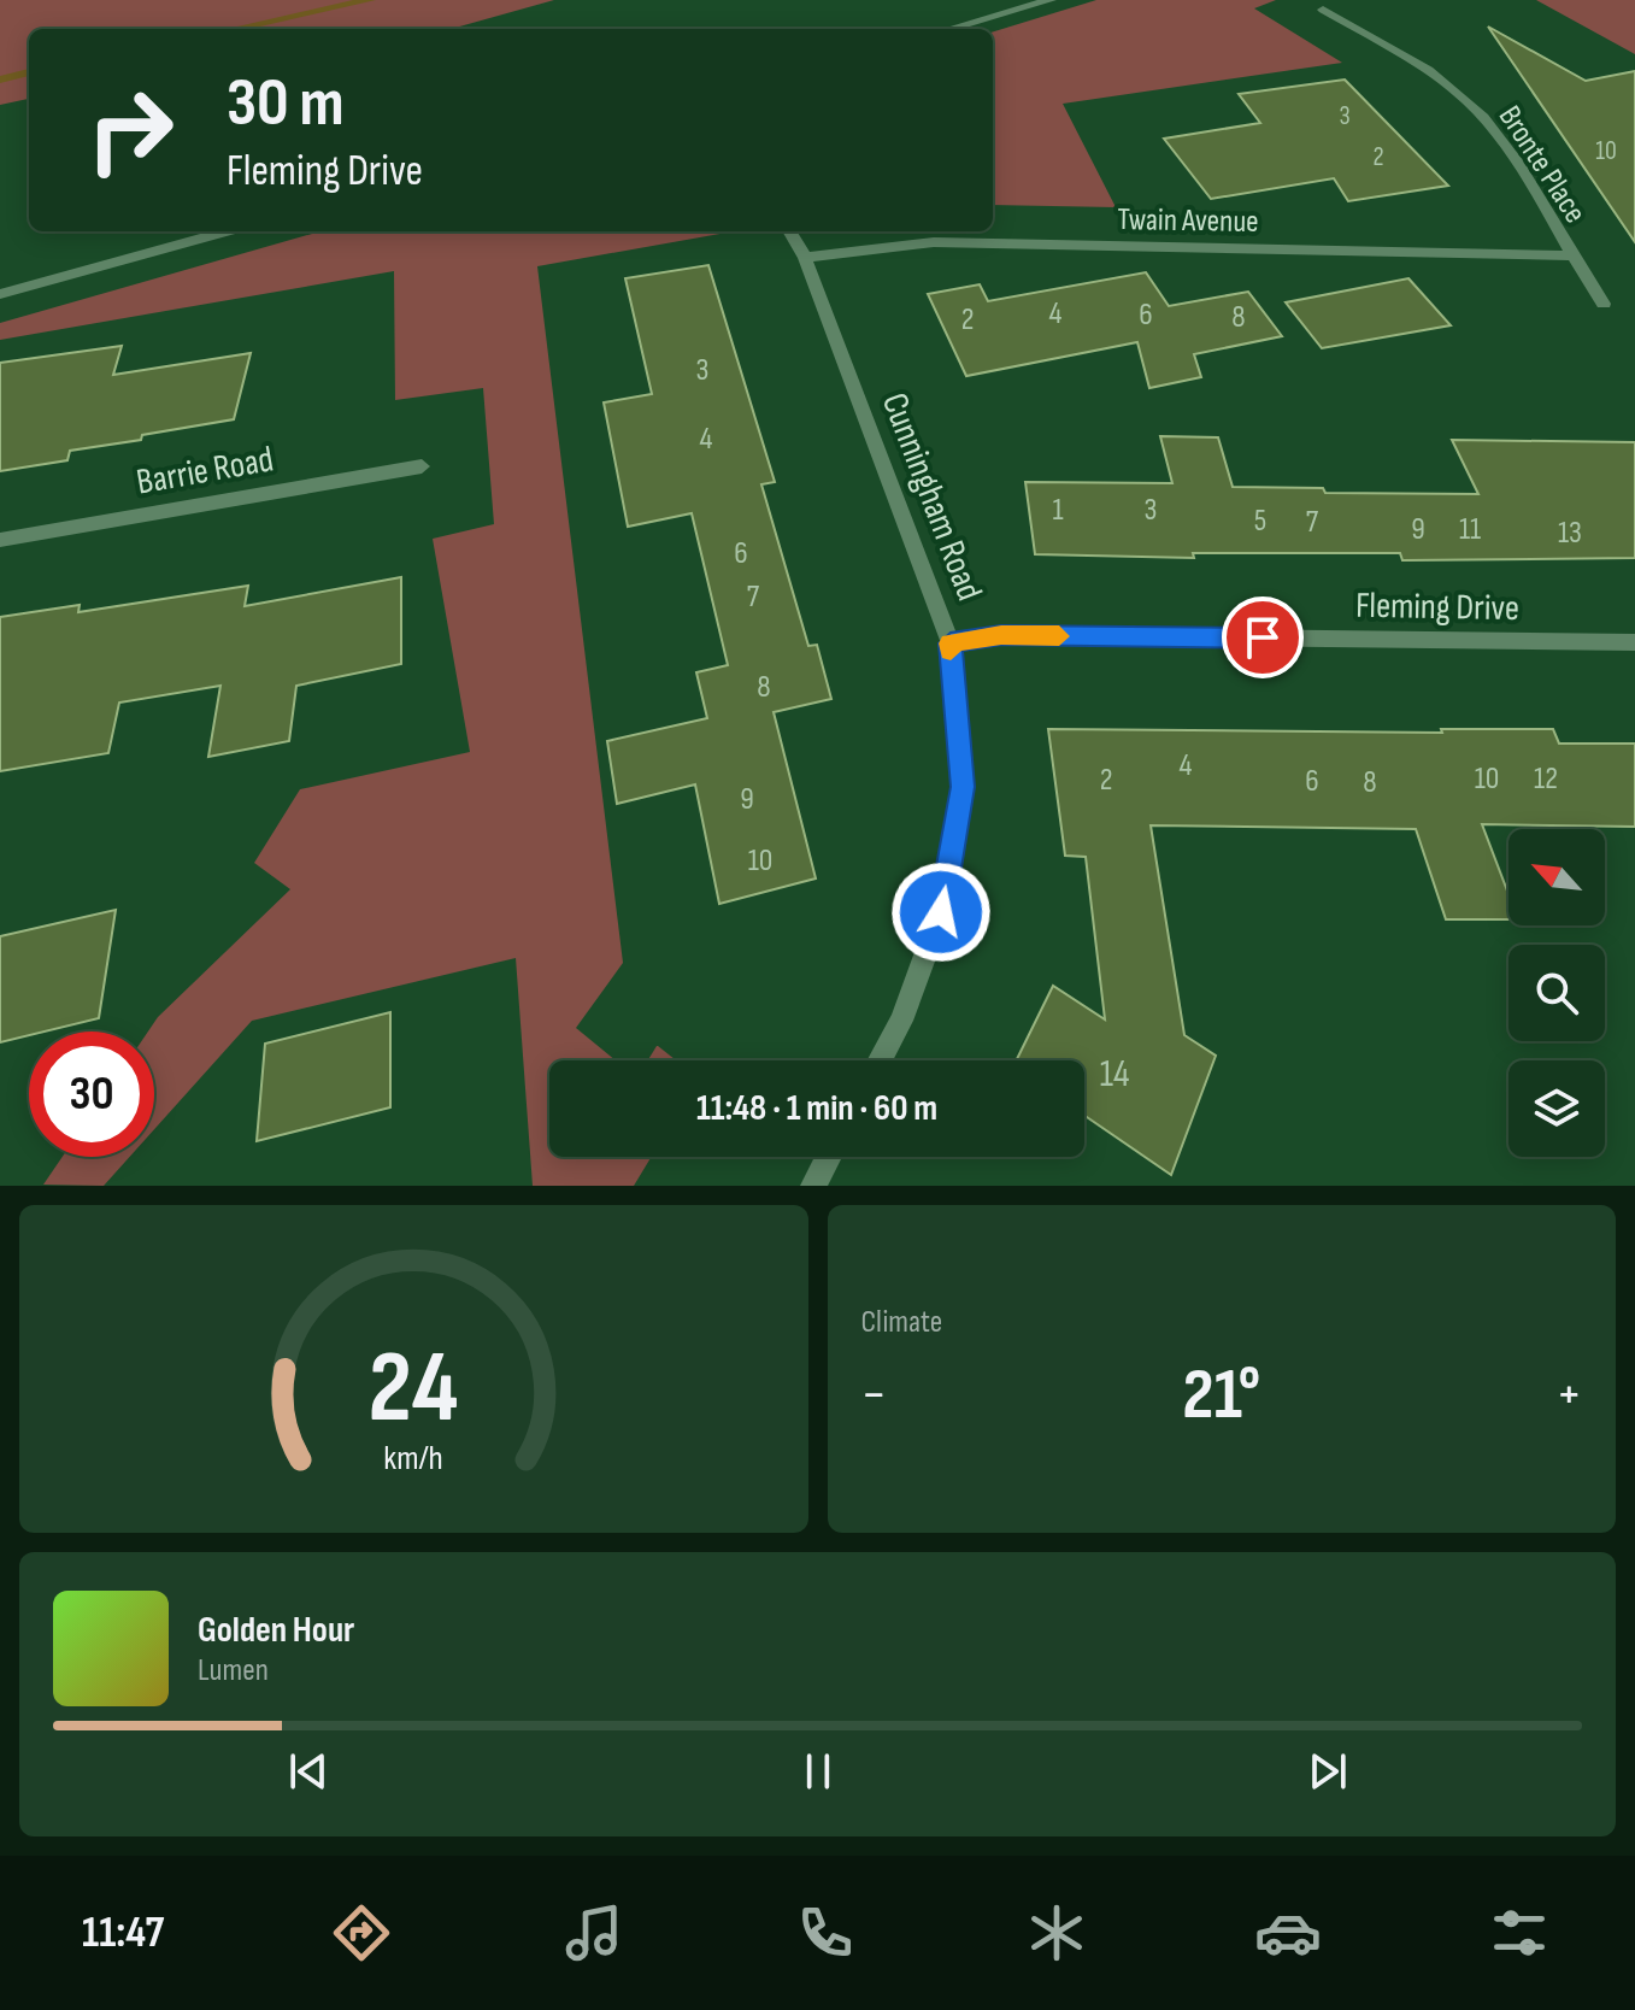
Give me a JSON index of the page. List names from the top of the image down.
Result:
{
  "streets": {
    "street": [
      "Bronte Place",
      "Twain Avenue",
      "Barrie Road",
      "Cunningham Road",
      "Fleming Drive"
    ]
  },
  "crossings": [
    ["Bronte Place", "Twain Avenue"],
    ["Twain Avenue", "Cunningham Road"],
    ["Cunningham Road", "Fleming Drive"]
  ],
  "house_numbers": [
    "3",
    "10",
    "2",
    "4",
    "6",
    "8",
    "2",
    "3",
    "4",
    "1",
    "3",
    "5",
    "7",
    "9",
    "11",
    "13",
    "6",
    "7",
    "8",
    "4",
    "10",
    "12",
    "2",
    "6",
    "8",
    "9",
    "10",
    "14"
  ],
  "north": "top left",
  "page": {
    "turn": ["30 m", "Fleming Drive"],
    "limit": "30",
    "trip": "11:48 · 1 min · 60 m",
    "tile": "Climate",
    "heat": ["−", "21°", "+"],
    "song": ["Golden Hour", "Lumen"],
    "tabs": "11:47",
    "gauge": ["24", "km/h"]
  }
}
